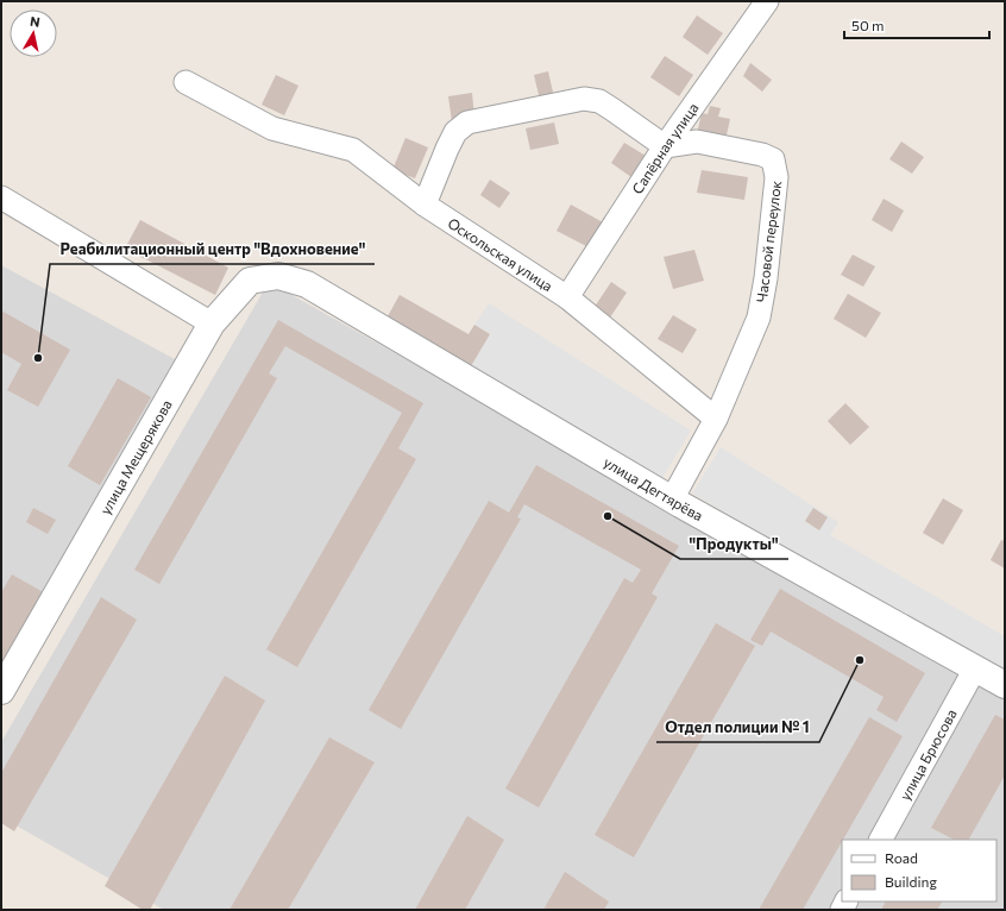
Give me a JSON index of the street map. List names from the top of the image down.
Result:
{
  "streets": {
    "street": [
      "Сапёрная улица",
      "Часовой переулок",
      "Оскольская улица",
      "улица Мещерякова",
      "улица Дегтярёва",
      "улица Брюсова"
    ]
  },
  "crossings": [
    ["Сапёрная улица", "Часовой переулок"],
    ["Сапёрная улица", "Оскольская улица"],
    ["Часовой переулок", "Оскольская улица"],
    ["улица Мещерякова", "улица Дегтярёва"],
    ["улица Дегтярёва", "улица Брюсова"]
  ],
  "places": ["Реабилитационный центр \"Вдохновение\"", "\"Продукты\"", "Отдел полиции № 1"],
  "legend": ["Road", "Building"],
  "scale_bar": "50 m",
  "north": "top"
}
